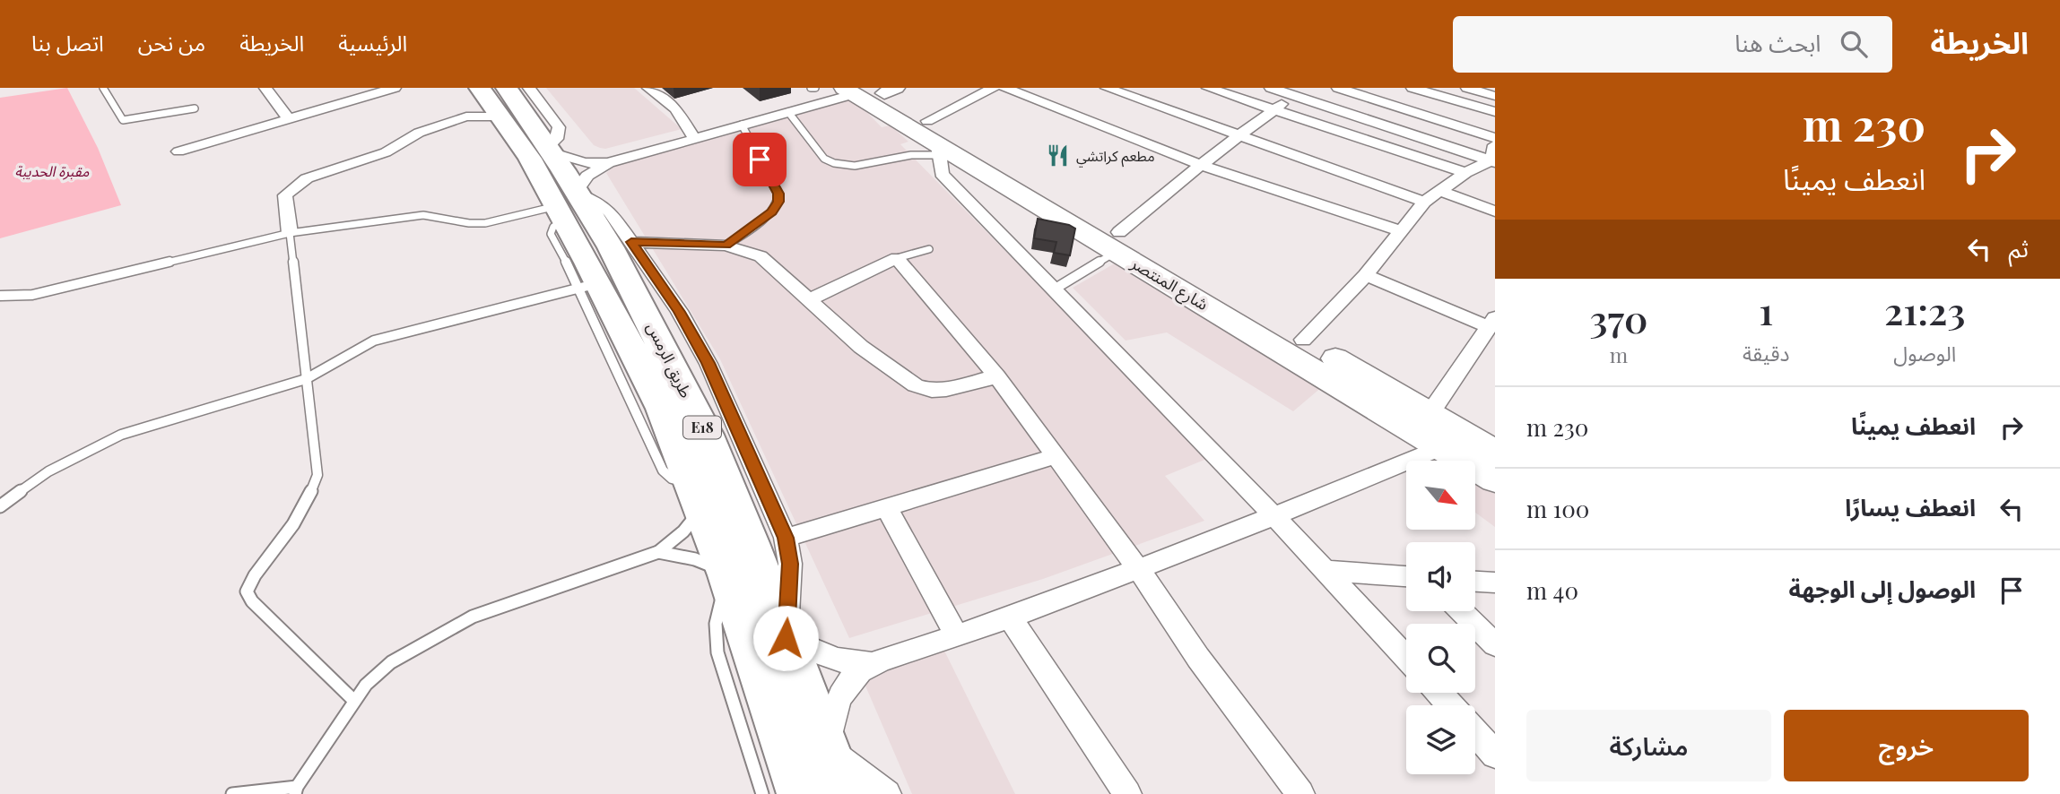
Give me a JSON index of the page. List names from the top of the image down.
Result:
{
  "streets": {
    "highway": ["طريق الرمس", "E18"],
    "main road": ["شارع المنتصر"]
  },
  "parks": ["مقبرة الحديبة"],
  "places": {
    "restaurant": ["مطعم كراتشي"]
  },
  "north": "bottom right",
  "page": {
    "header": "الخريطة",
    "search": "ابحث هنا",
    "nav": [
      "الرئيسية",
      "الخريطة",
      "من نحن",
      "اتصل بنا"
    ],
    "turn": ["230 m", "انعطف يمينًا"],
    "then": "ثم",
    "eta": [
      "21:23",
      "الوصول",
      "1",
      "دقيقة",
      "370",
      "m"
    ],
    "list": [
      {
        "name": "انعطف يمينًا",
        "value": "230 m"
      },
      {
        "name": "انعطف يسارًا",
        "value": "100 m"
      },
      {
        "name": "الوصول إلى الوجهة",
        "value": "40 m"
      }
    ],
    "buttons": ["خروج", "مشاركة"]
  }
}
